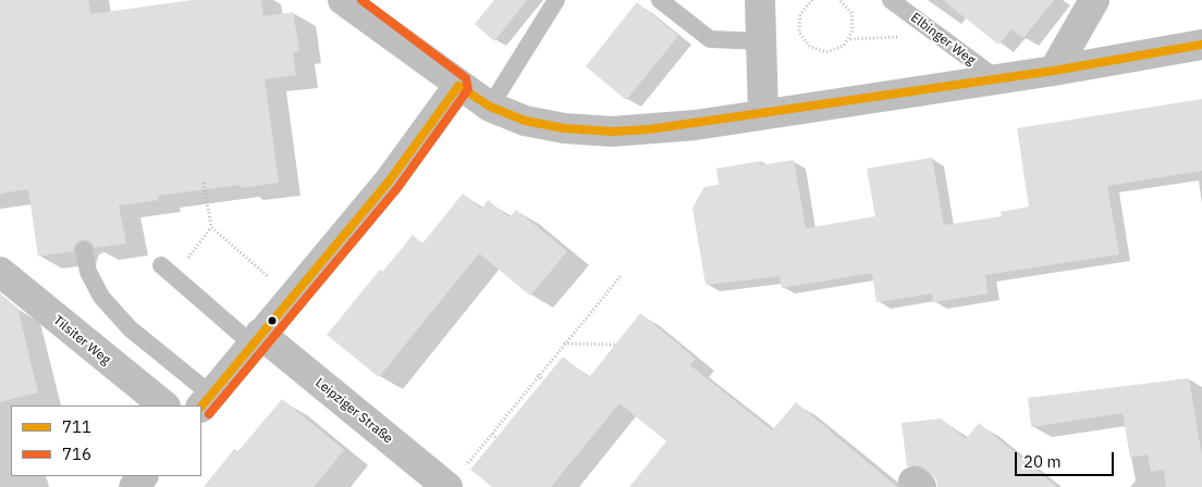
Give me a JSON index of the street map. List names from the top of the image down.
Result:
{
  "streets": {
    "street": ["Tilsiter Weg", "Leipziger Straße"],
    "lane": ["Elbinger Weg"]
  },
  "lines": ["transit line 716", "transit line 711"],
  "legend": ["711", "716"],
  "scale_bar": "20 m"
}
